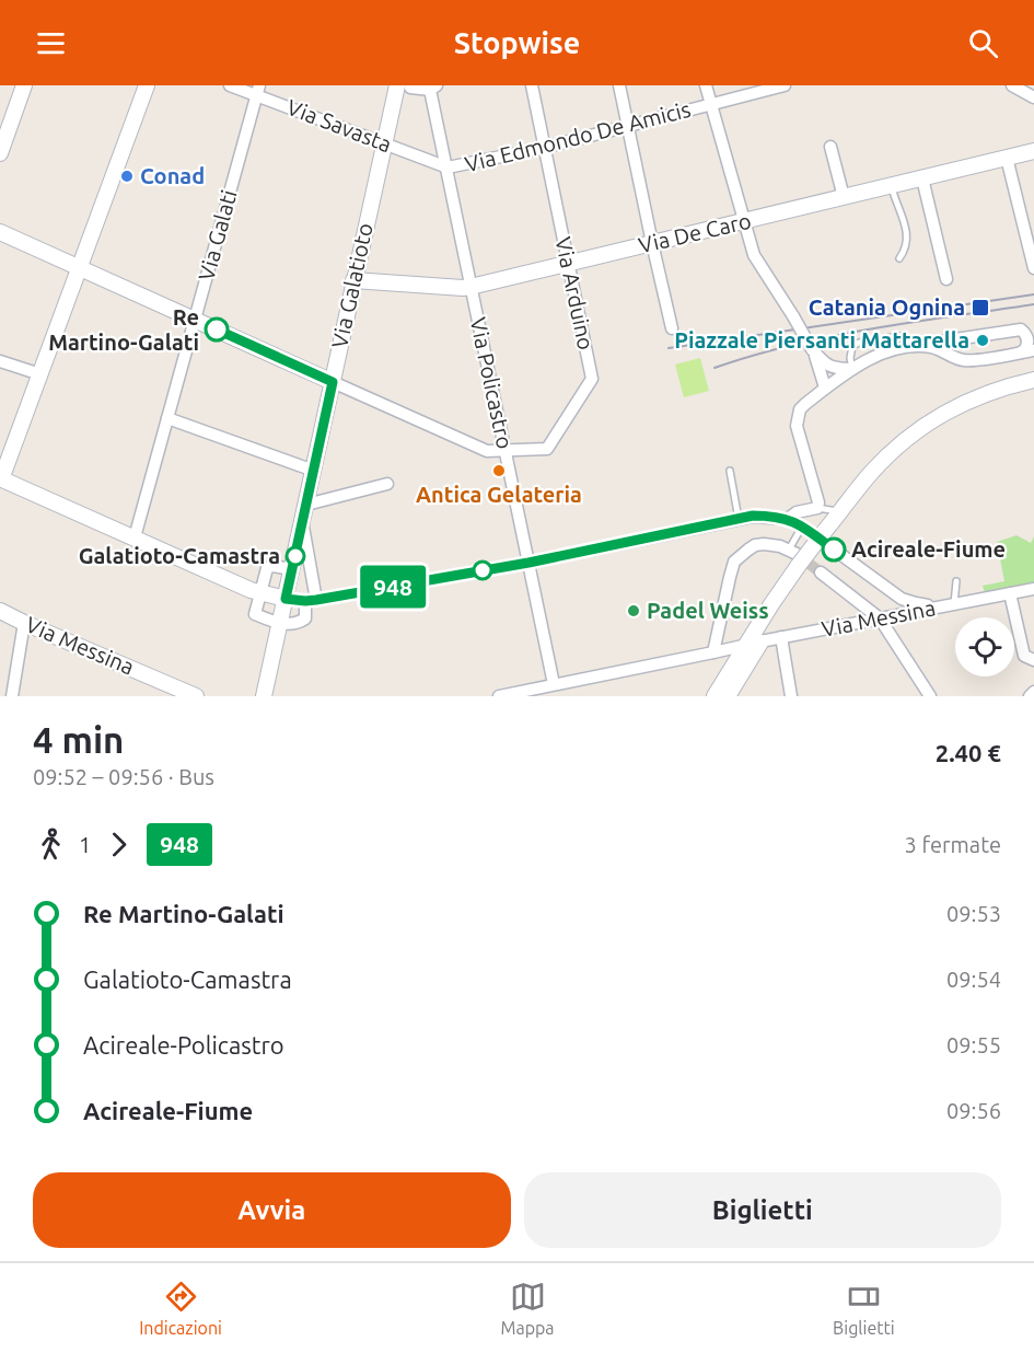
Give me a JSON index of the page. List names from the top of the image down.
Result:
{
  "streets": {
    "main road": ["Via De Caro", "Via Galatioto", "Via Messina"],
    "street": [
      "Via Savasta",
      "Via Edmondo De Amicis",
      "Via Galati",
      "Via Arduino",
      "Via Policastro"
    ]
  },
  "crossings": [
    ["Via Savasta", "Via Edmondo De Amicis"],
    ["Via Savasta", "Via Galati"],
    ["Via Savasta", "Via Galatioto"],
    ["Via Savasta", "Via Policastro"],
    ["Via Edmondo De Amicis", "Via Arduino"],
    ["Via Edmondo De Amicis", "Via Policastro"],
    ["Via De Caro", "Via Galatioto"],
    ["Via De Caro", "Via Arduino"],
    ["Via De Caro", "Via Policastro"],
    ["Via Arduino", "Via Policastro"],
    ["Via Policastro", "Via Messina"]
  ],
  "places": {
    "other": [
      "Conad",
      "Re Martino-Galati",
      "Piazzale Piersanti Mattarella",
      "Antica Gelateria",
      "Acireale-Fiume",
      "Galatioto-Camastra",
      "Padel Weiss"
    ],
    "transit": ["Catania Ognina"]
  },
  "lines": ["bus line 948"],
  "page": {
    "header": "Stopwise",
    "on_map": "948",
    "heading": ["4 min", "09:52 – 09:56 · Bus", "2.40 €"],
    "legs": ["1", "948", "3 fermate"],
    "list": [
      {
        "name": "Re Martino-Galati",
        "value": "09:53"
      },
      {
        "name": "Galatioto-Camastra",
        "value": "09:54"
      },
      {
        "name": "Acireale-Policastro",
        "value": "09:55"
      },
      {
        "name": "Acireale-Fiume",
        "value": "09:56"
      }
    ],
    "buttons": ["Avvia", "Biglietti"],
    "tabs": ["Indicazioni", "Mappa", "Biglietti"]
  }
}
